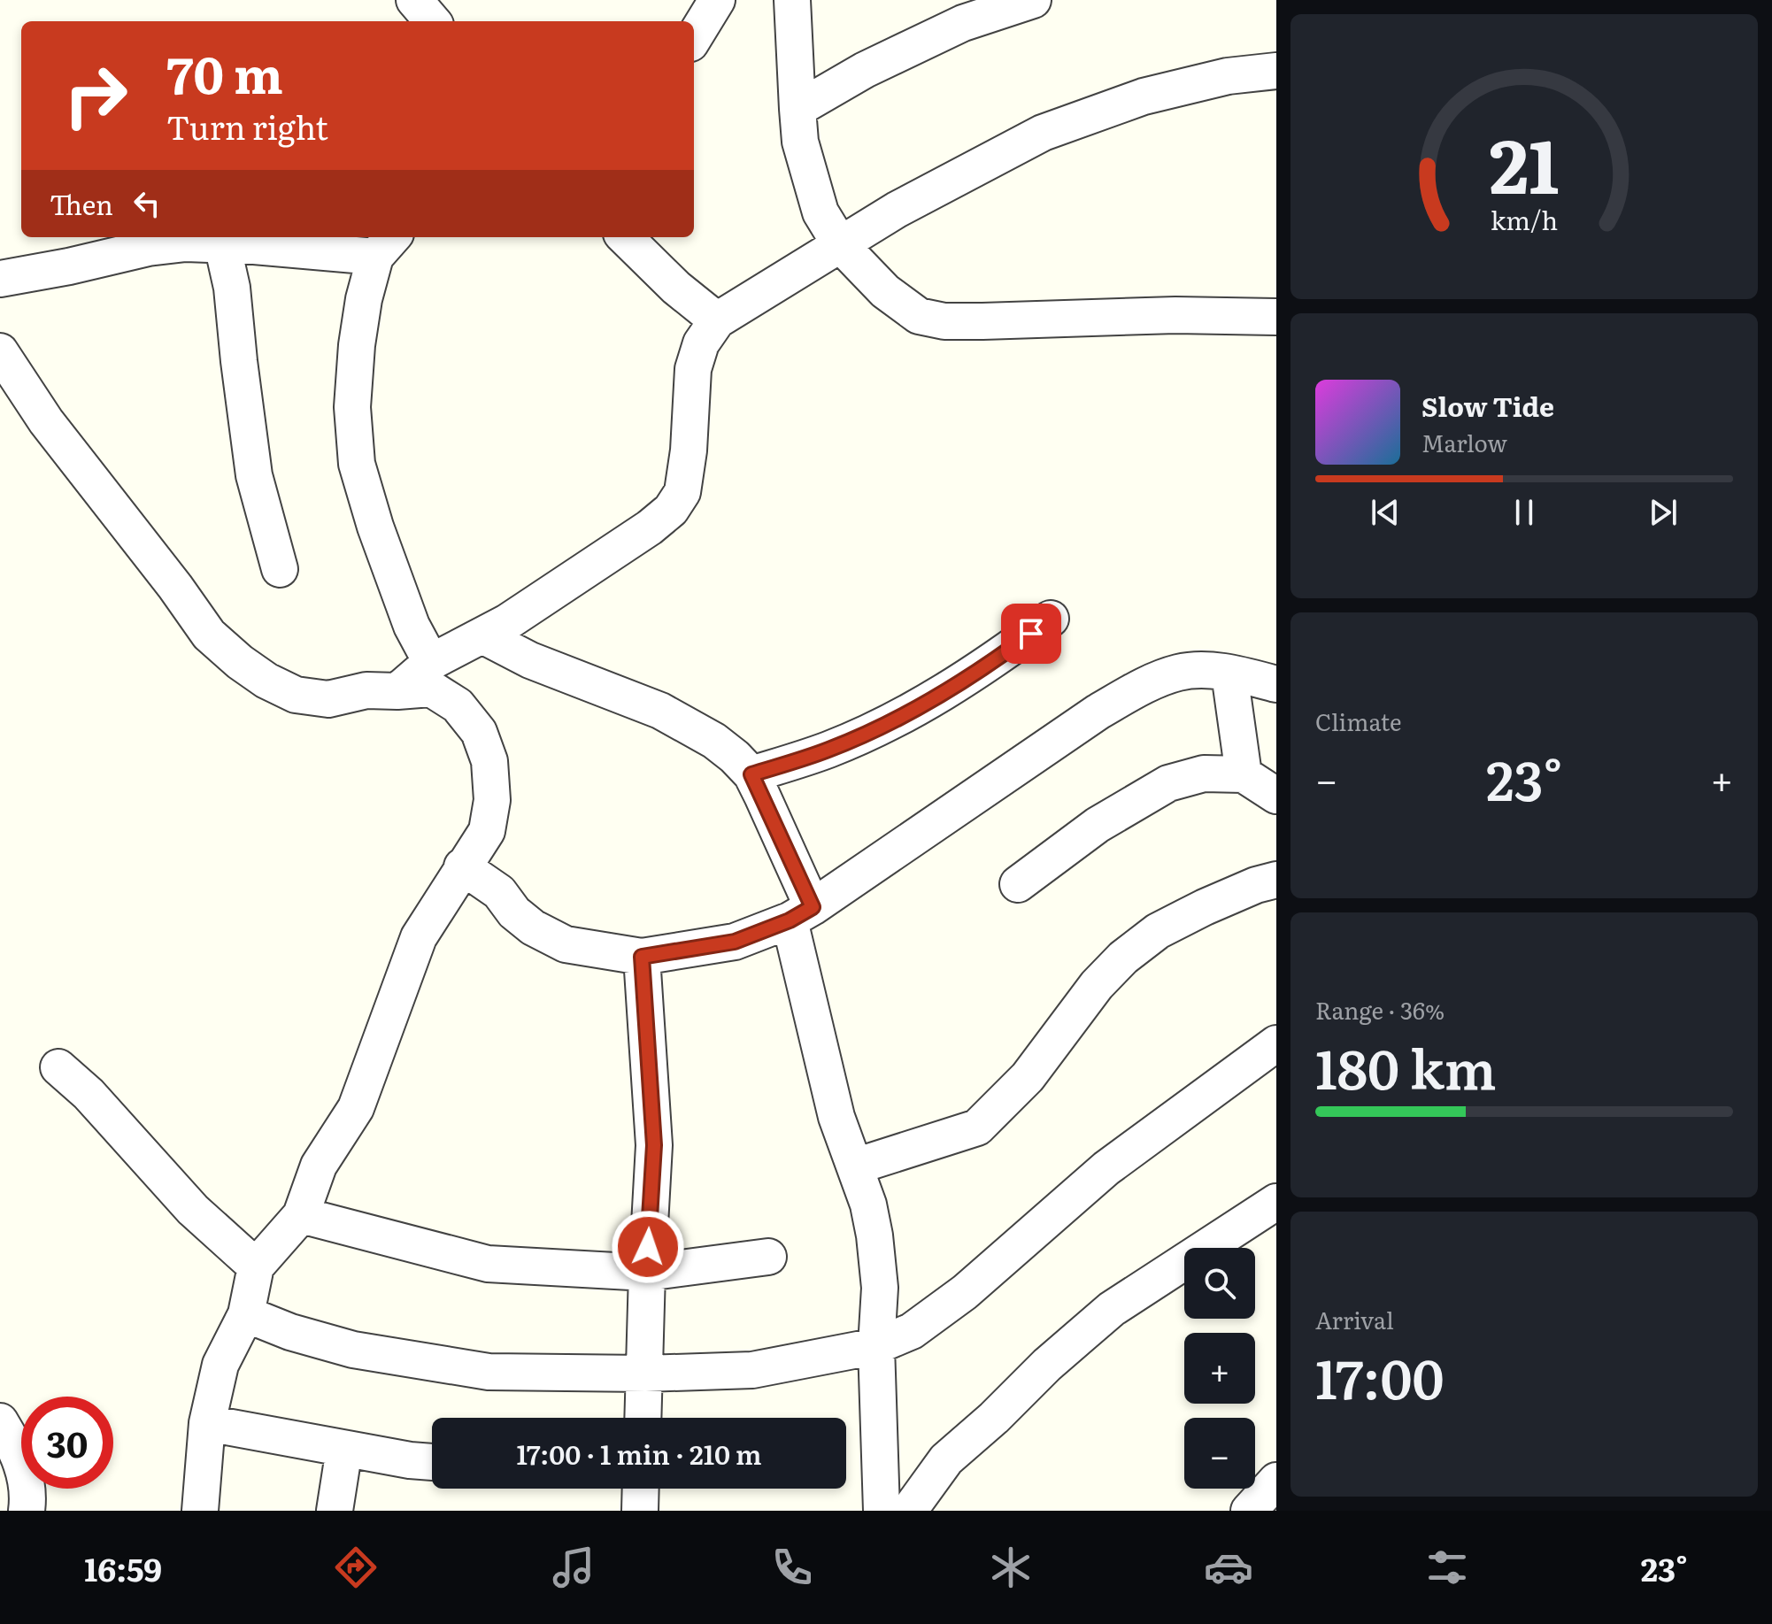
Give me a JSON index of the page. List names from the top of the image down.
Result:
{
  "page": {
    "turn": ["70 m", "Turn right"],
    "then": "Then",
    "song": ["Slow Tide", "Marlow"],
    "tile": [
      "Climate",
      ["Range · 36%", "180 km"],
      ["Arrival", "17:00"]
    ],
    "heat": ["−", "23°", "+"],
    "map_buttons": ["+", "−"],
    "limit": "30",
    "trip": "17:00 · 1 min · 210 m",
    "tabs": ["16:59", "23°"],
    "gauge": ["21", "km/h"]
  }
}
